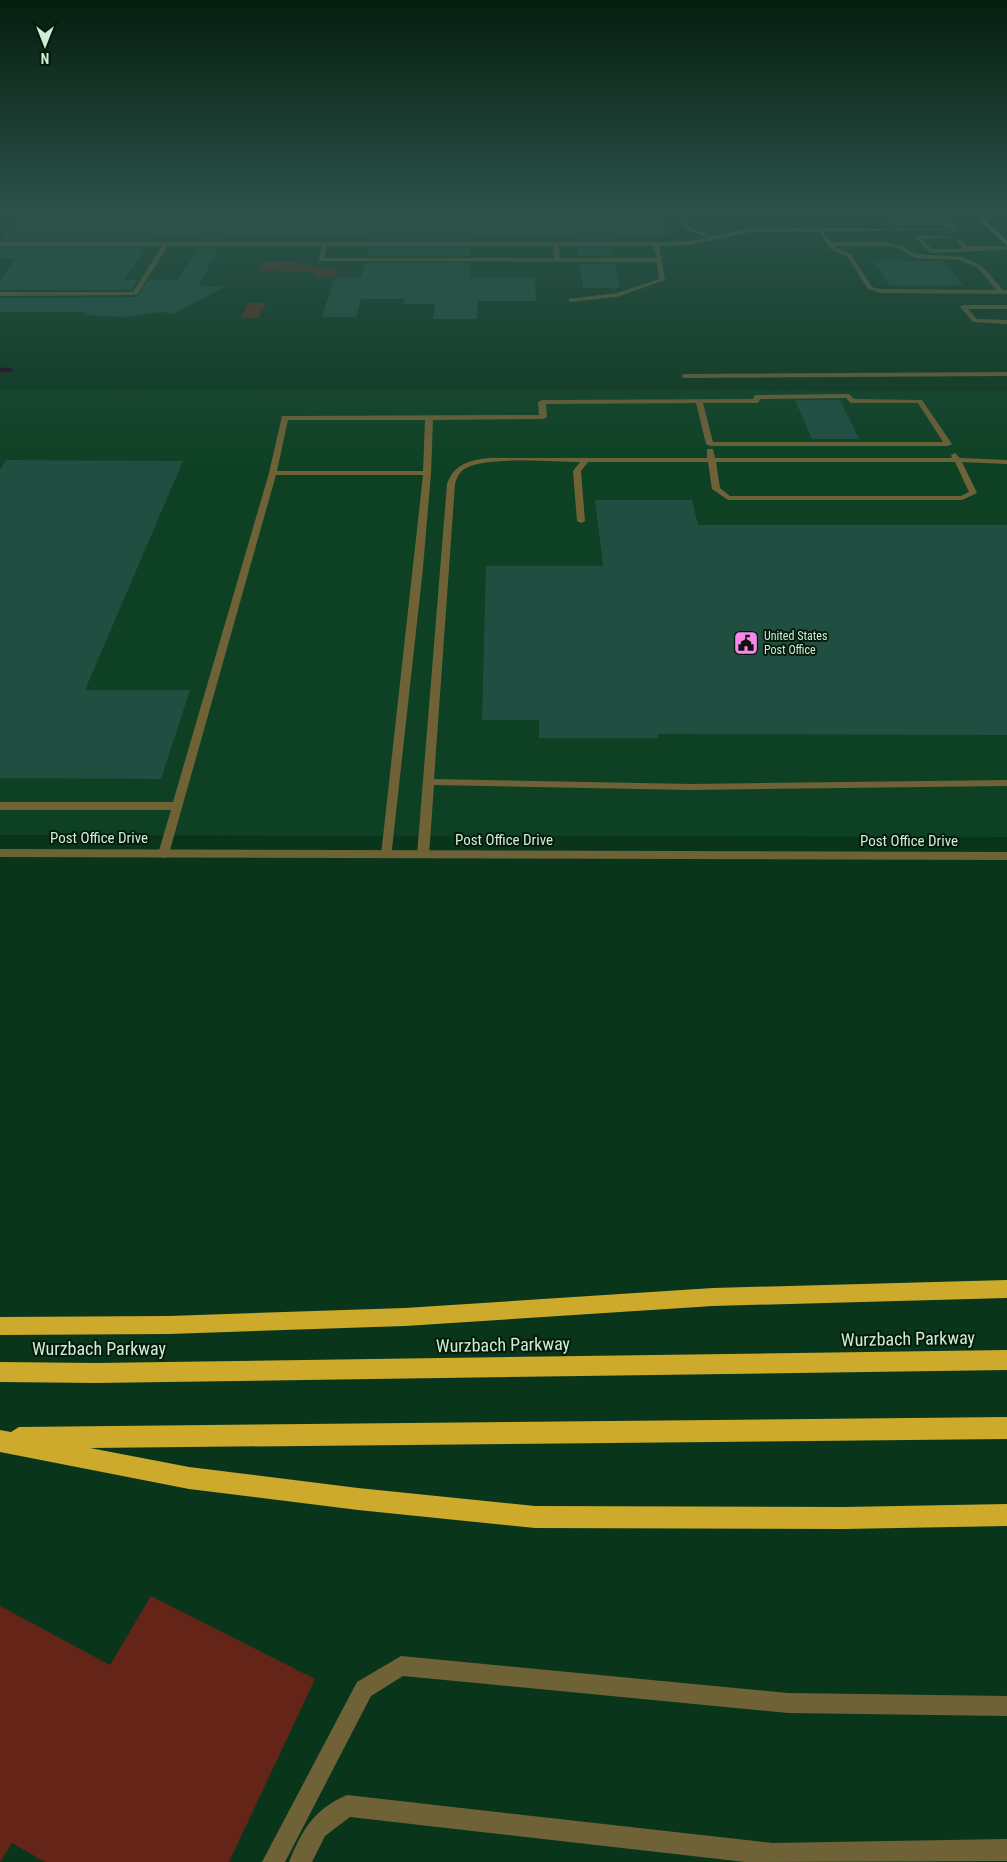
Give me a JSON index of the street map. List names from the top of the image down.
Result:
{
  "streets": {
    "highway": ["Wurzbach Parkway"],
    "street": ["Post Office Drive"]
  },
  "places": {
    "public building": ["United States Post Office"]
  },
  "north": "bottom"
}
